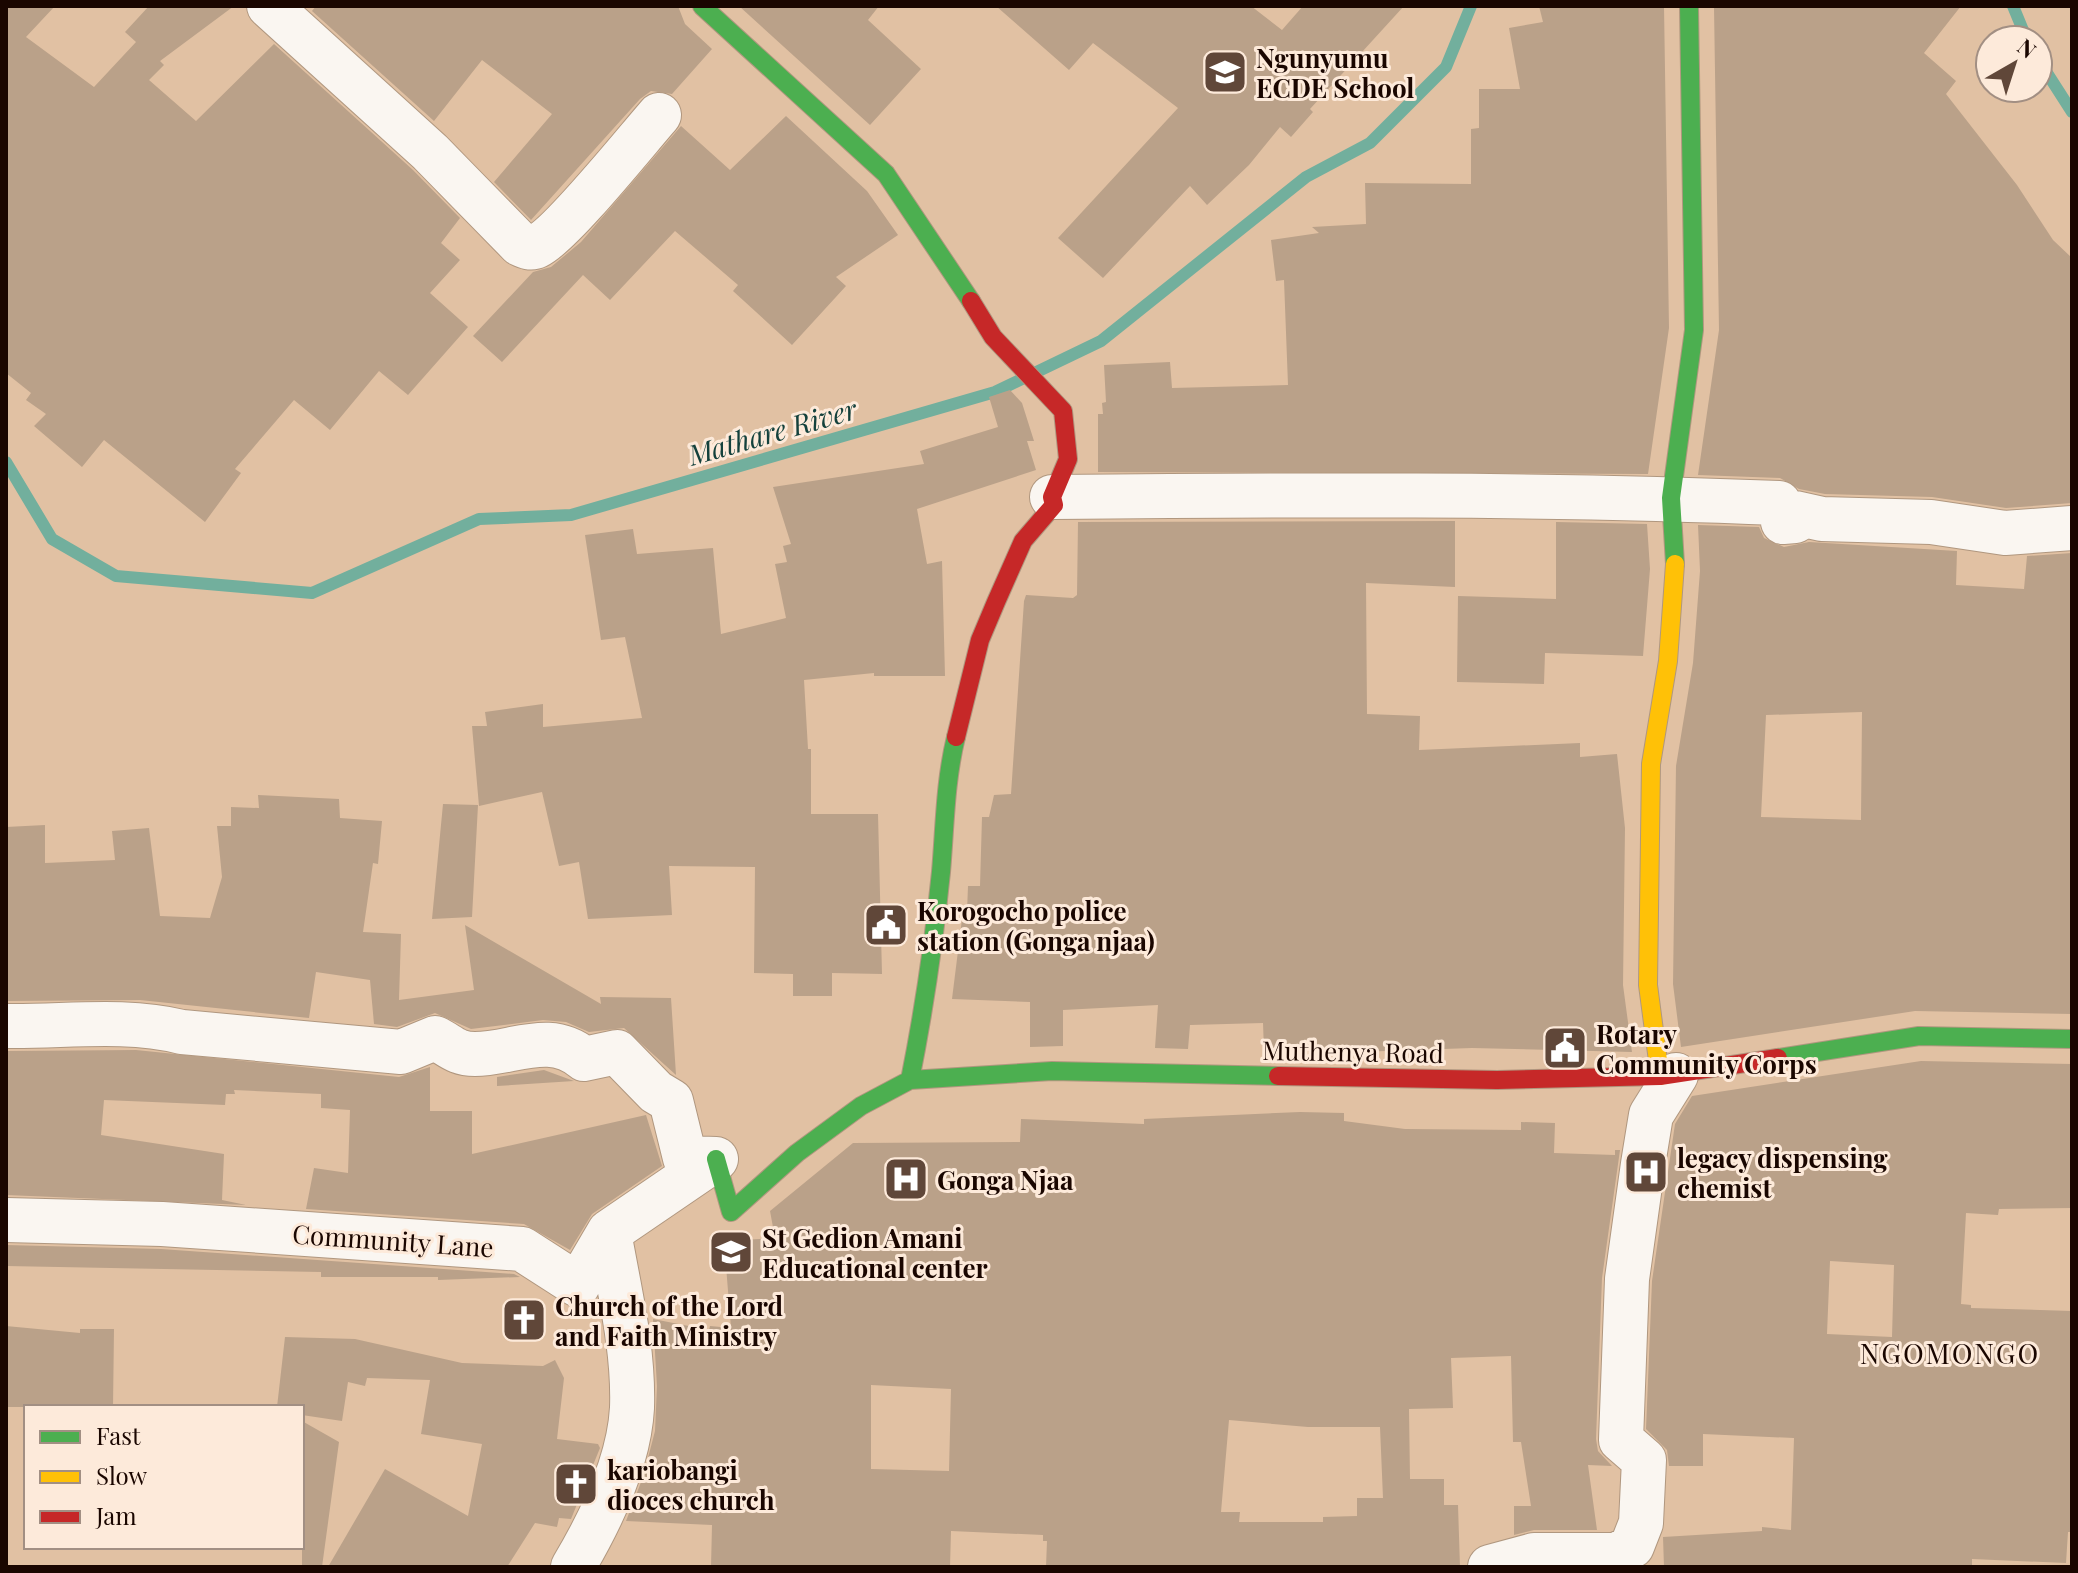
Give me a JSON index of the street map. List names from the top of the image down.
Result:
{
  "streets": {
    "street": ["Muthenya Road", "Community Lane"]
  },
  "crossings": [
    ["Muthenya Road", "Community Lane"]
  ],
  "districts": ["NGOMONGO"],
  "water": ["Mathare River"],
  "places": {
    "school or university": ["Ngunyumu ECDE School", "St Gedion Amani Educational center"],
    "public building": ["Korogocho police station (Gonga njaa)", "Rotary Community Corps"],
    "hospital": ["legacy dispensing chemist", "Gonga Njaa"],
    "church": ["Church of the Lord and Faith Ministry", "kariobangi dioces church"]
  },
  "legend": ["Fast", "Slow", "Jam"],
  "north": "top right"
}
